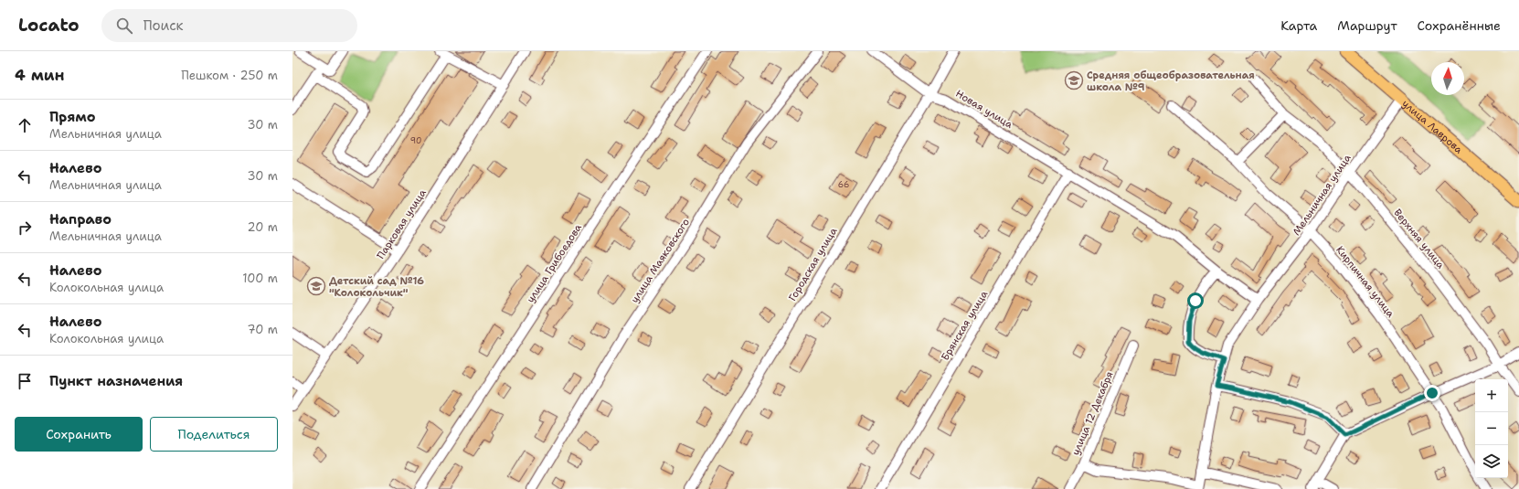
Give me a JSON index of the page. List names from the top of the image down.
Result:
{
  "streets": {
    "main road": ["улица Лаврова"],
    "street": [
      "Новая улица",
      "Мельничная улица",
      "Парковая улица",
      "Верхняя улица",
      "улица Маяковского",
      "улица Грибоедова",
      "Городская улица",
      "Кирпичная улица",
      "Брянская улица",
      "улица 12 Декабря"
    ]
  },
  "crossings": [
    ["Новая улица", "Городская улица"],
    ["Новая улица", "Брянская улица"],
    ["улица Лаврова", "Мельничная улица"],
    ["Мельничная улица", "Верхняя улица"],
    ["Мельничная улица", "Кирпичная улица"],
    ["Мельничная улица", "улица 12 Декабря"]
  ],
  "places": {
    "school or university": ["Средняя общеобразовательная школа №9", "Детский сад №16 \"Колокольчик\""]
  },
  "house_numbers": ["90", "66"],
  "north": "top",
  "page": {
    "header": "Locato",
    "search": "Поиск",
    "nav": ["Карта", "Маршрут", "Сохранённые"],
    "heading": ["4 мин", "Пешком · 250 m"],
    "list": [
      ["Прямо", "Мельничная улица", "30 m"],
      ["Налево", "Мельничная улица", "30 m"],
      ["Направо", "Мельничная улица", "20 m"],
      ["Налево", "Колокольная улица", "100 m"],
      ["Налево", "Колокольная улица", "70 m"],
      "Пункт назначения"
    ],
    "map_buttons": ["+", "−"],
    "buttons": ["Сохранить", "Поделиться"]
  }
}
